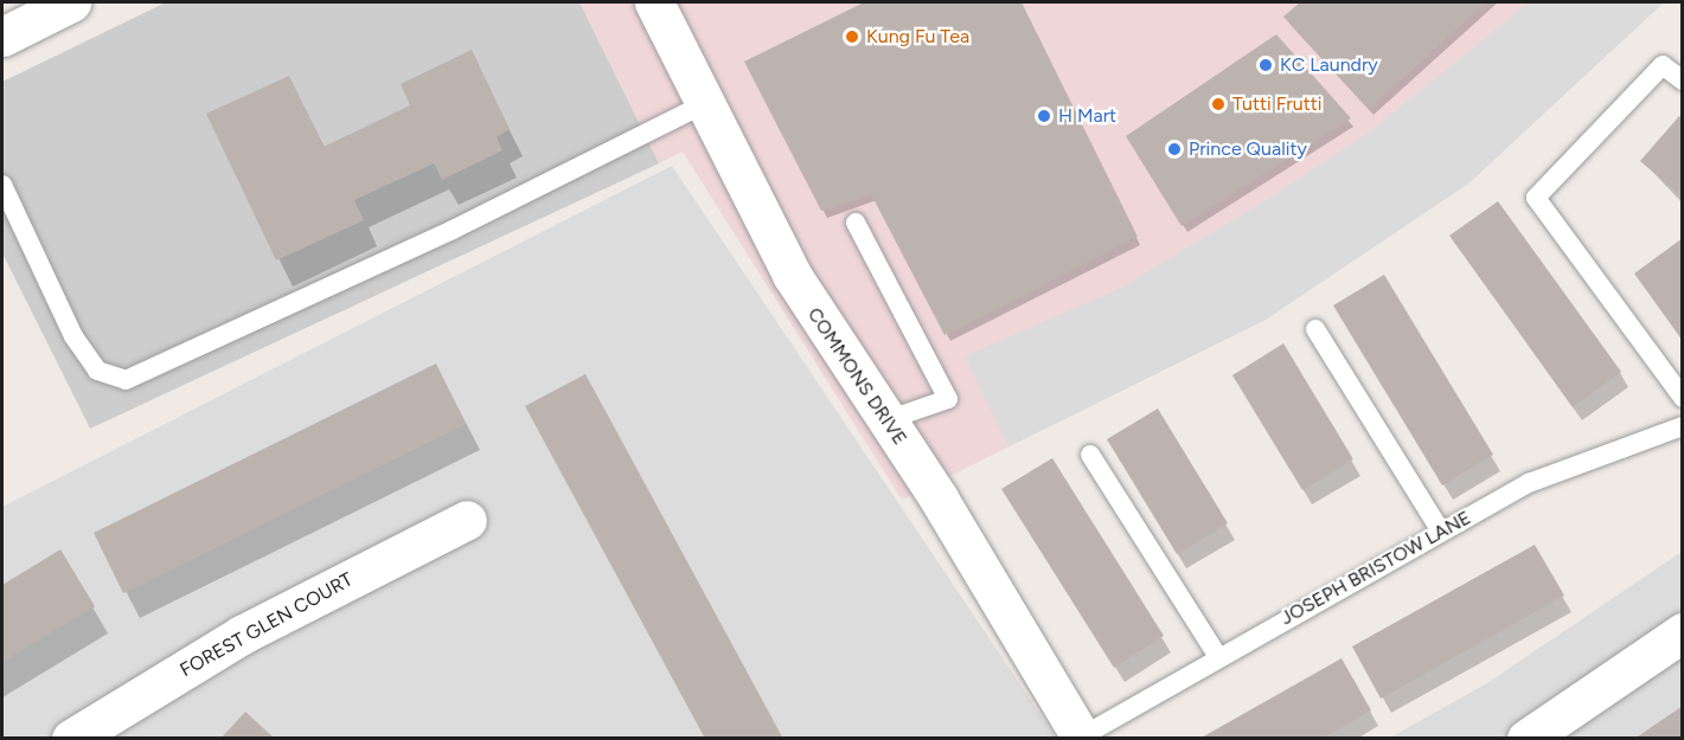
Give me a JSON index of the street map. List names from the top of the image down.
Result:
{
  "streets": {
    "street": ["COMMONS DRIVE", "FOREST GLEN COURT"],
    "lane": ["JOSEPH BRISTOW LANE"]
  },
  "crossings": [
    ["COMMONS DRIVE", "JOSEPH BRISTOW LANE"]
  ],
  "places": [
    "Kung Fu Tea",
    "KC Laundry",
    "Tutti Frutti",
    "H Mart",
    "Prince Quality"
  ]
}
